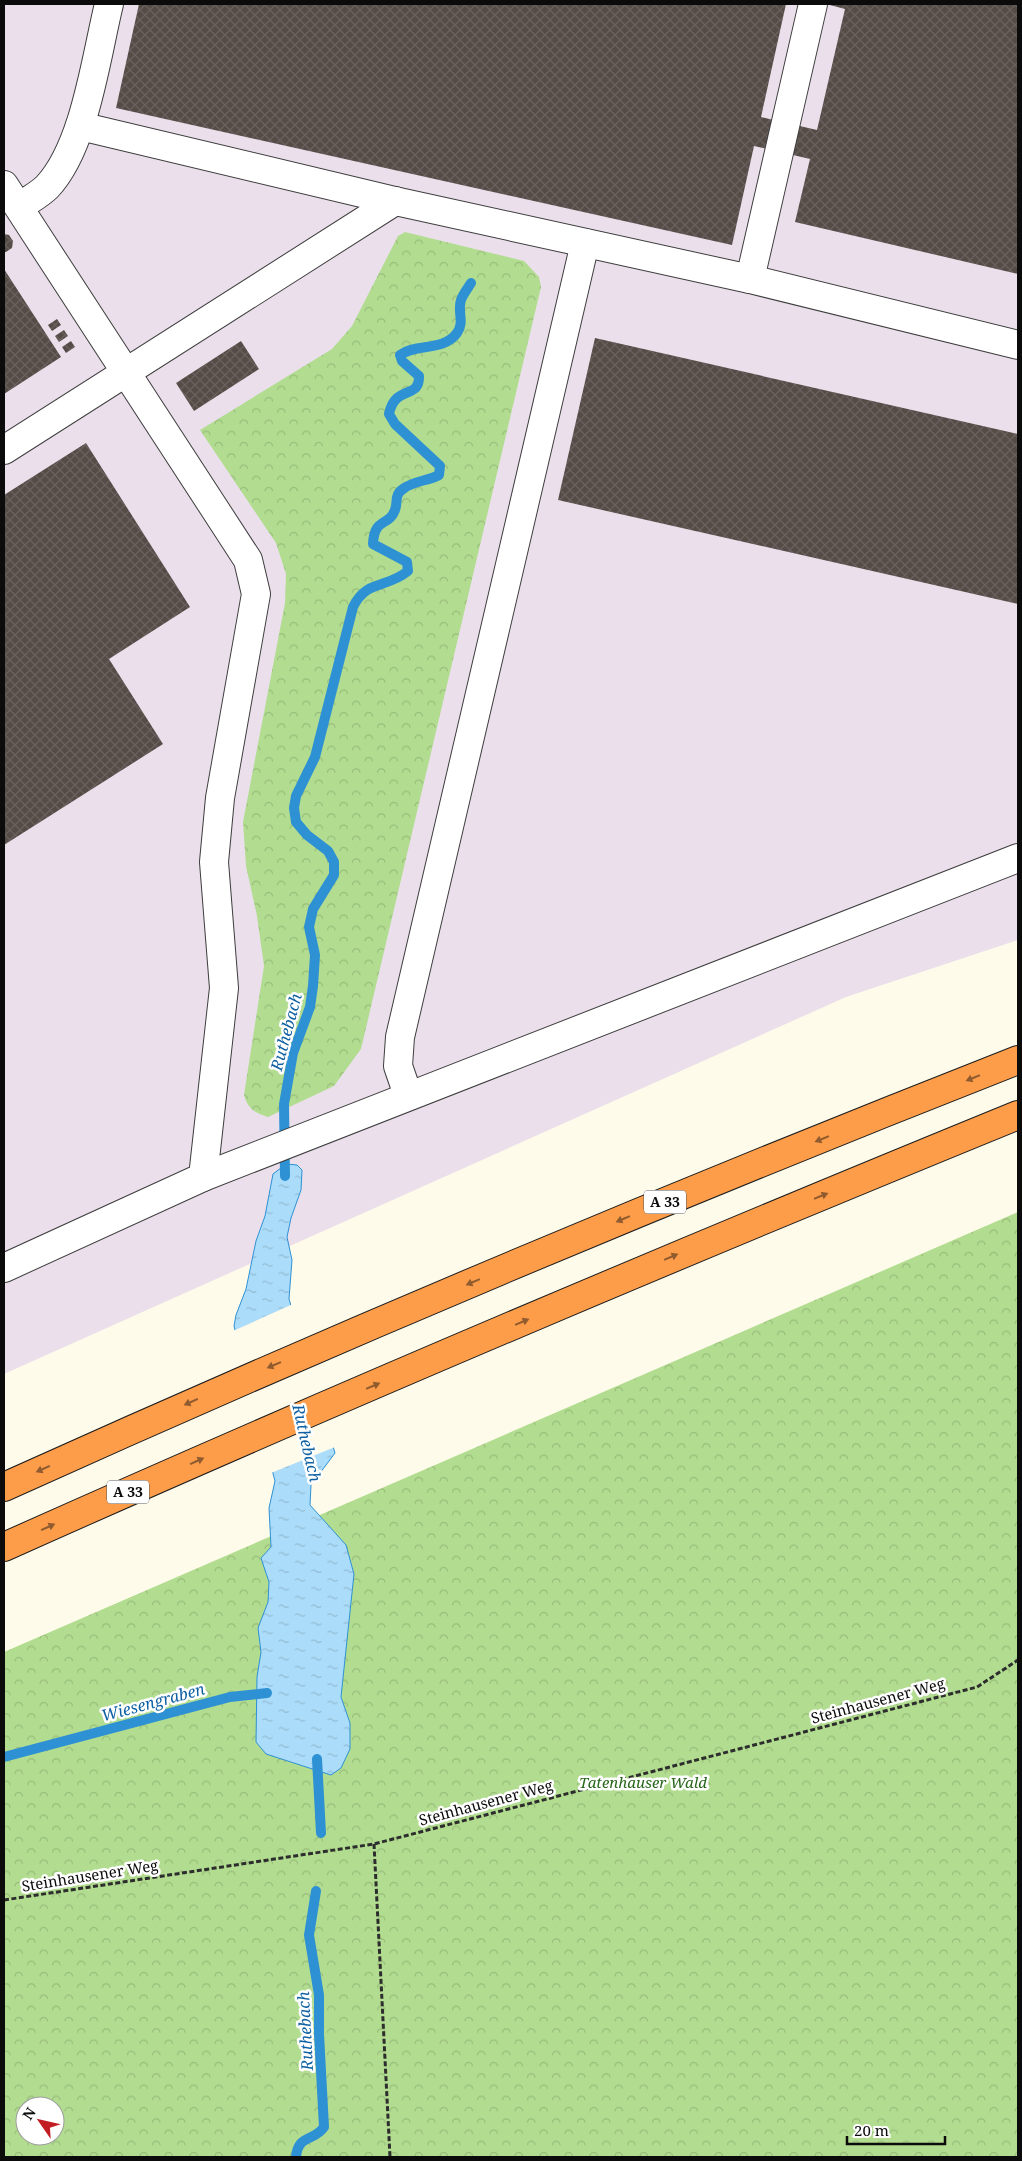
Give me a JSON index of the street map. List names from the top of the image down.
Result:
{
  "streets": {
    "highway": ["A 33"],
    "path": ["Steinhausener Weg"]
  },
  "water": ["Ruthebach", "Wiesengraben"],
  "parks": ["Tatenhauser Wald"],
  "scale_bar": "20 m",
  "north": "top left"
}
